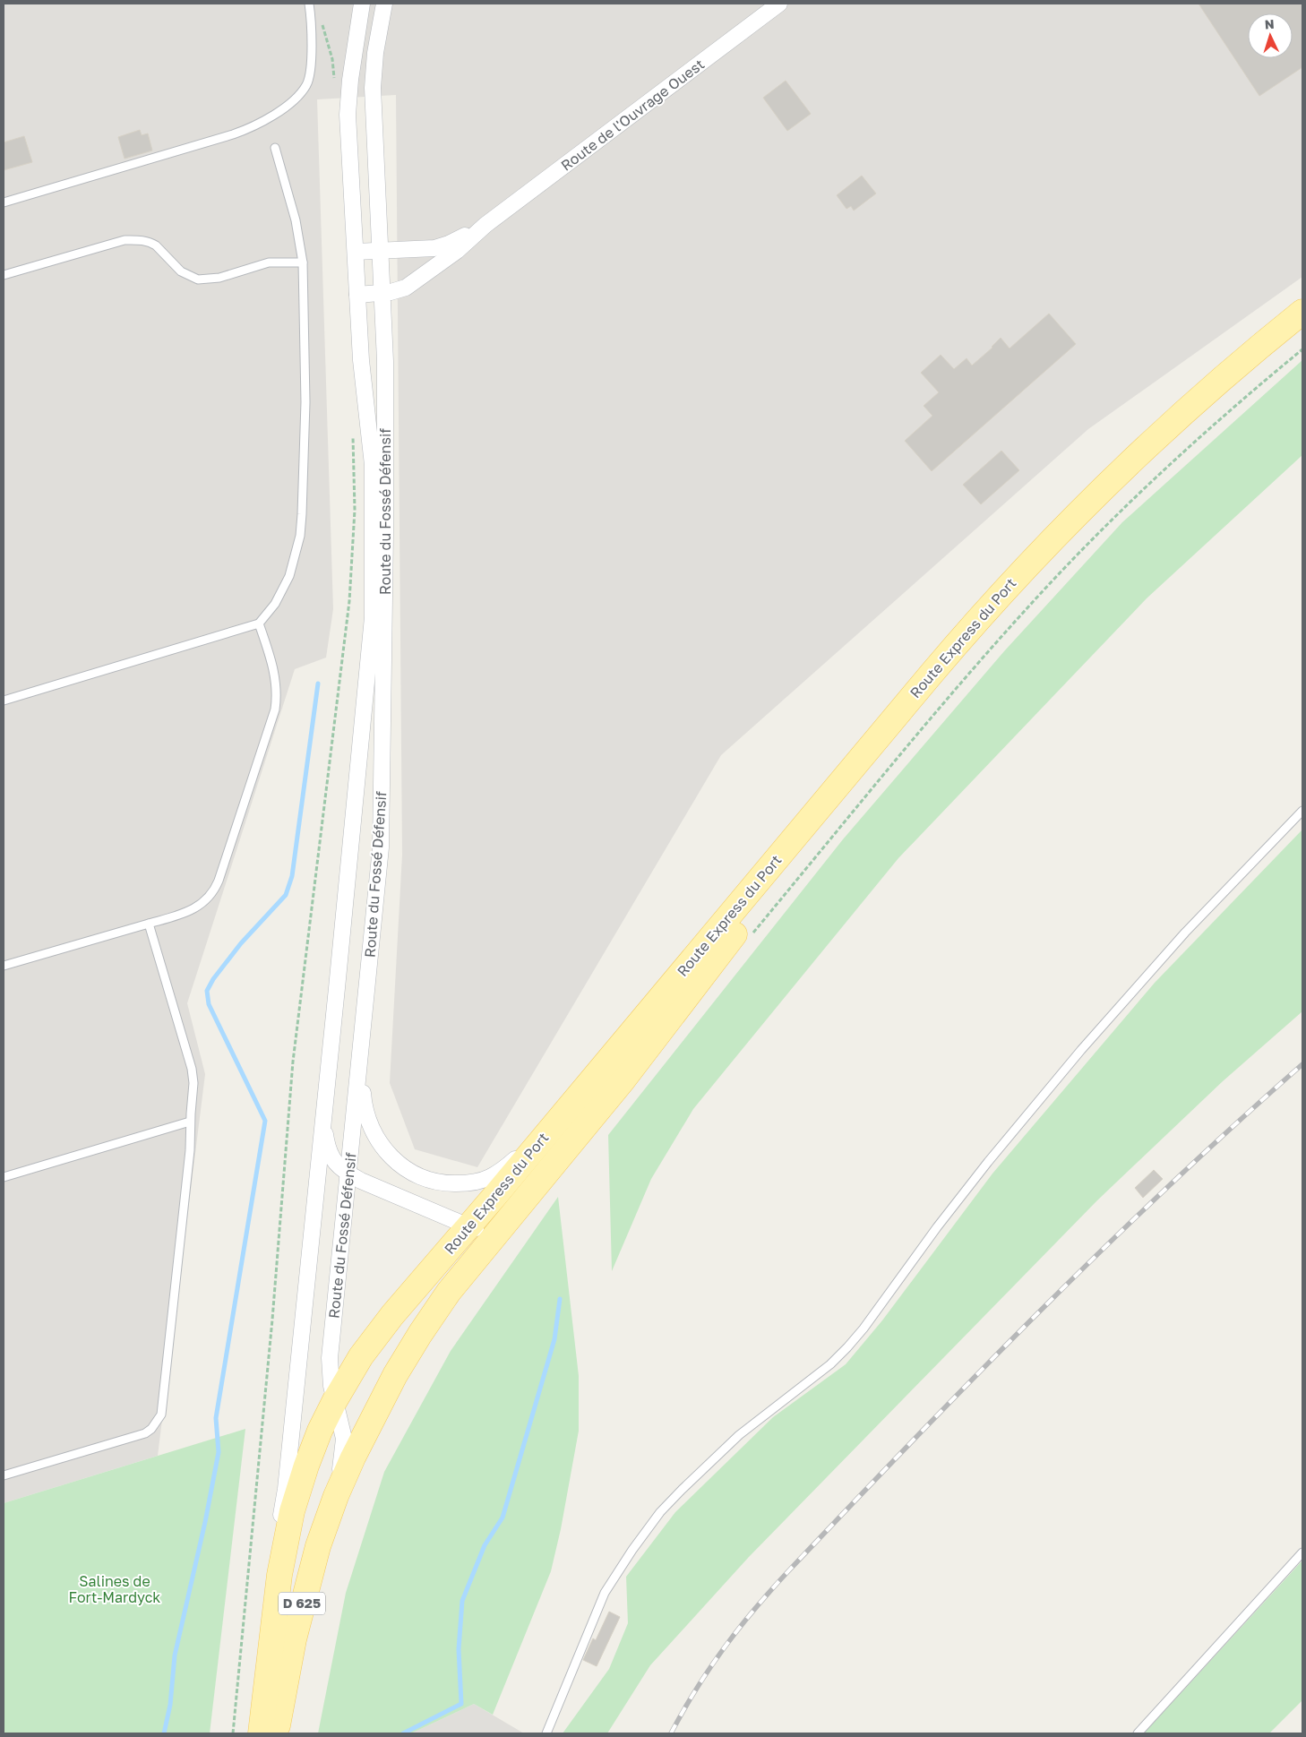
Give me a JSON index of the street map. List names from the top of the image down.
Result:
{
  "streets": {
    "main road": ["Route du Fossé Défensif", "Route Express du Port", "D 625"],
    "street": ["Route de l'Ouvrage Ouest"]
  },
  "crossings": [
    ["Route de l'Ouvrage Ouest", "Route du Fossé Défensif"],
    ["Route du Fossé Défensif", "Route Express du Port"]
  ],
  "parks": ["Salines de Fort-Mardyck"],
  "north": "top"
}
